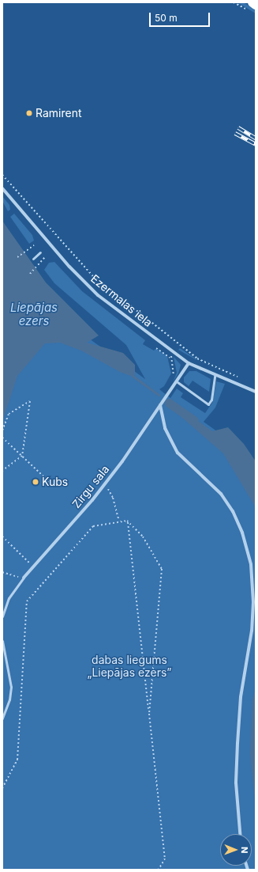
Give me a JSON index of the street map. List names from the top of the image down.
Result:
{
  "streets": {
    "street": ["Ezermalas iela", "Zirgu sala"]
  },
  "crossings": [
    ["Ezermalas iela", "Zirgu sala"]
  ],
  "water": ["Liepājas ezers"],
  "parks": ["dabas liegums „Liepājas ezers”"],
  "places": ["Ramirent", "Kubs"],
  "scale_bar": "50 m",
  "north": "right"
}
